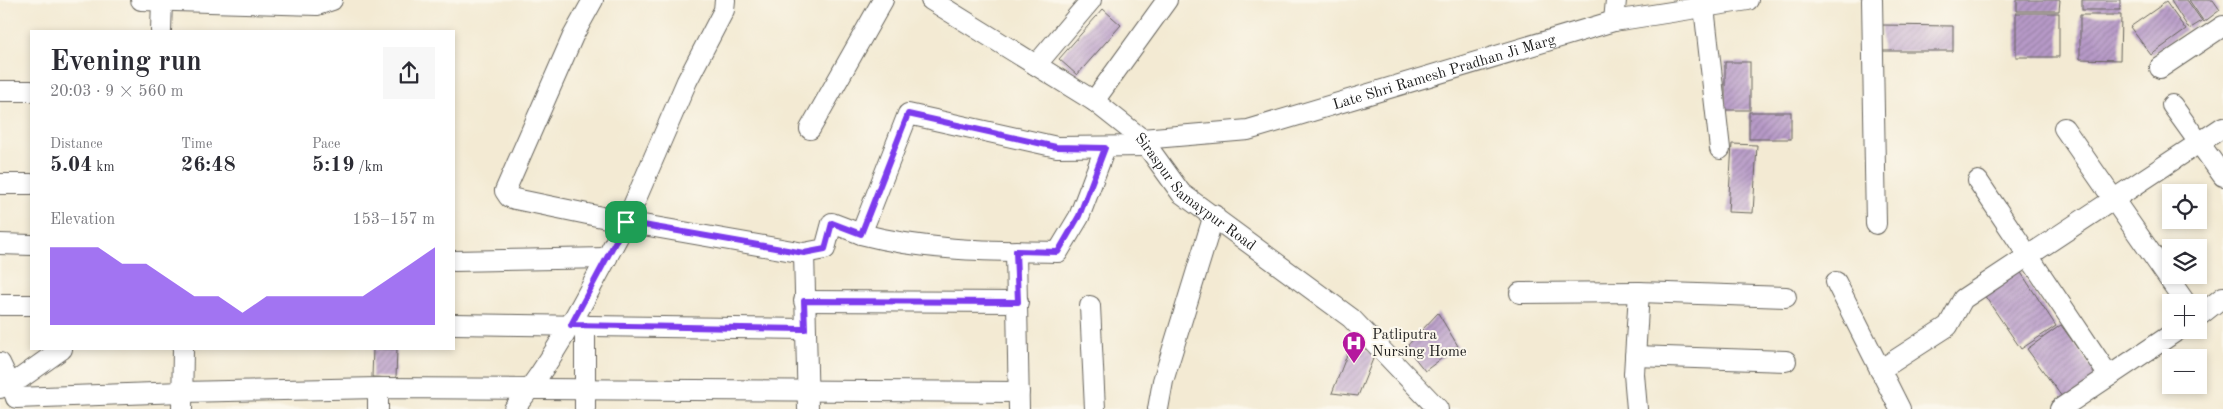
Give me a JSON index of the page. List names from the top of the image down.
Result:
{
  "streets": {
    "street": ["Late Shri Ramesh Pradhan Ji Marg", "Siraspur Samaypur Road"]
  },
  "crossings": [
    ["Late Shri Ramesh Pradhan Ji Marg", "Siraspur Samaypur Road"]
  ],
  "places": {
    "hospital": ["Patliputra Nursing Home"]
  },
  "page": {
    "heading": ["Evening run", "20:03 · 9 × 560 m"],
    "stats": [
      ["Distance", "5.04 km"],
      ["Time", "26:48"],
      ["Pace", "5:19 /km"]
    ],
    "map_buttons": ["+", "−"],
    "chart": ["Elevation", "153–157 m"]
  }
}
